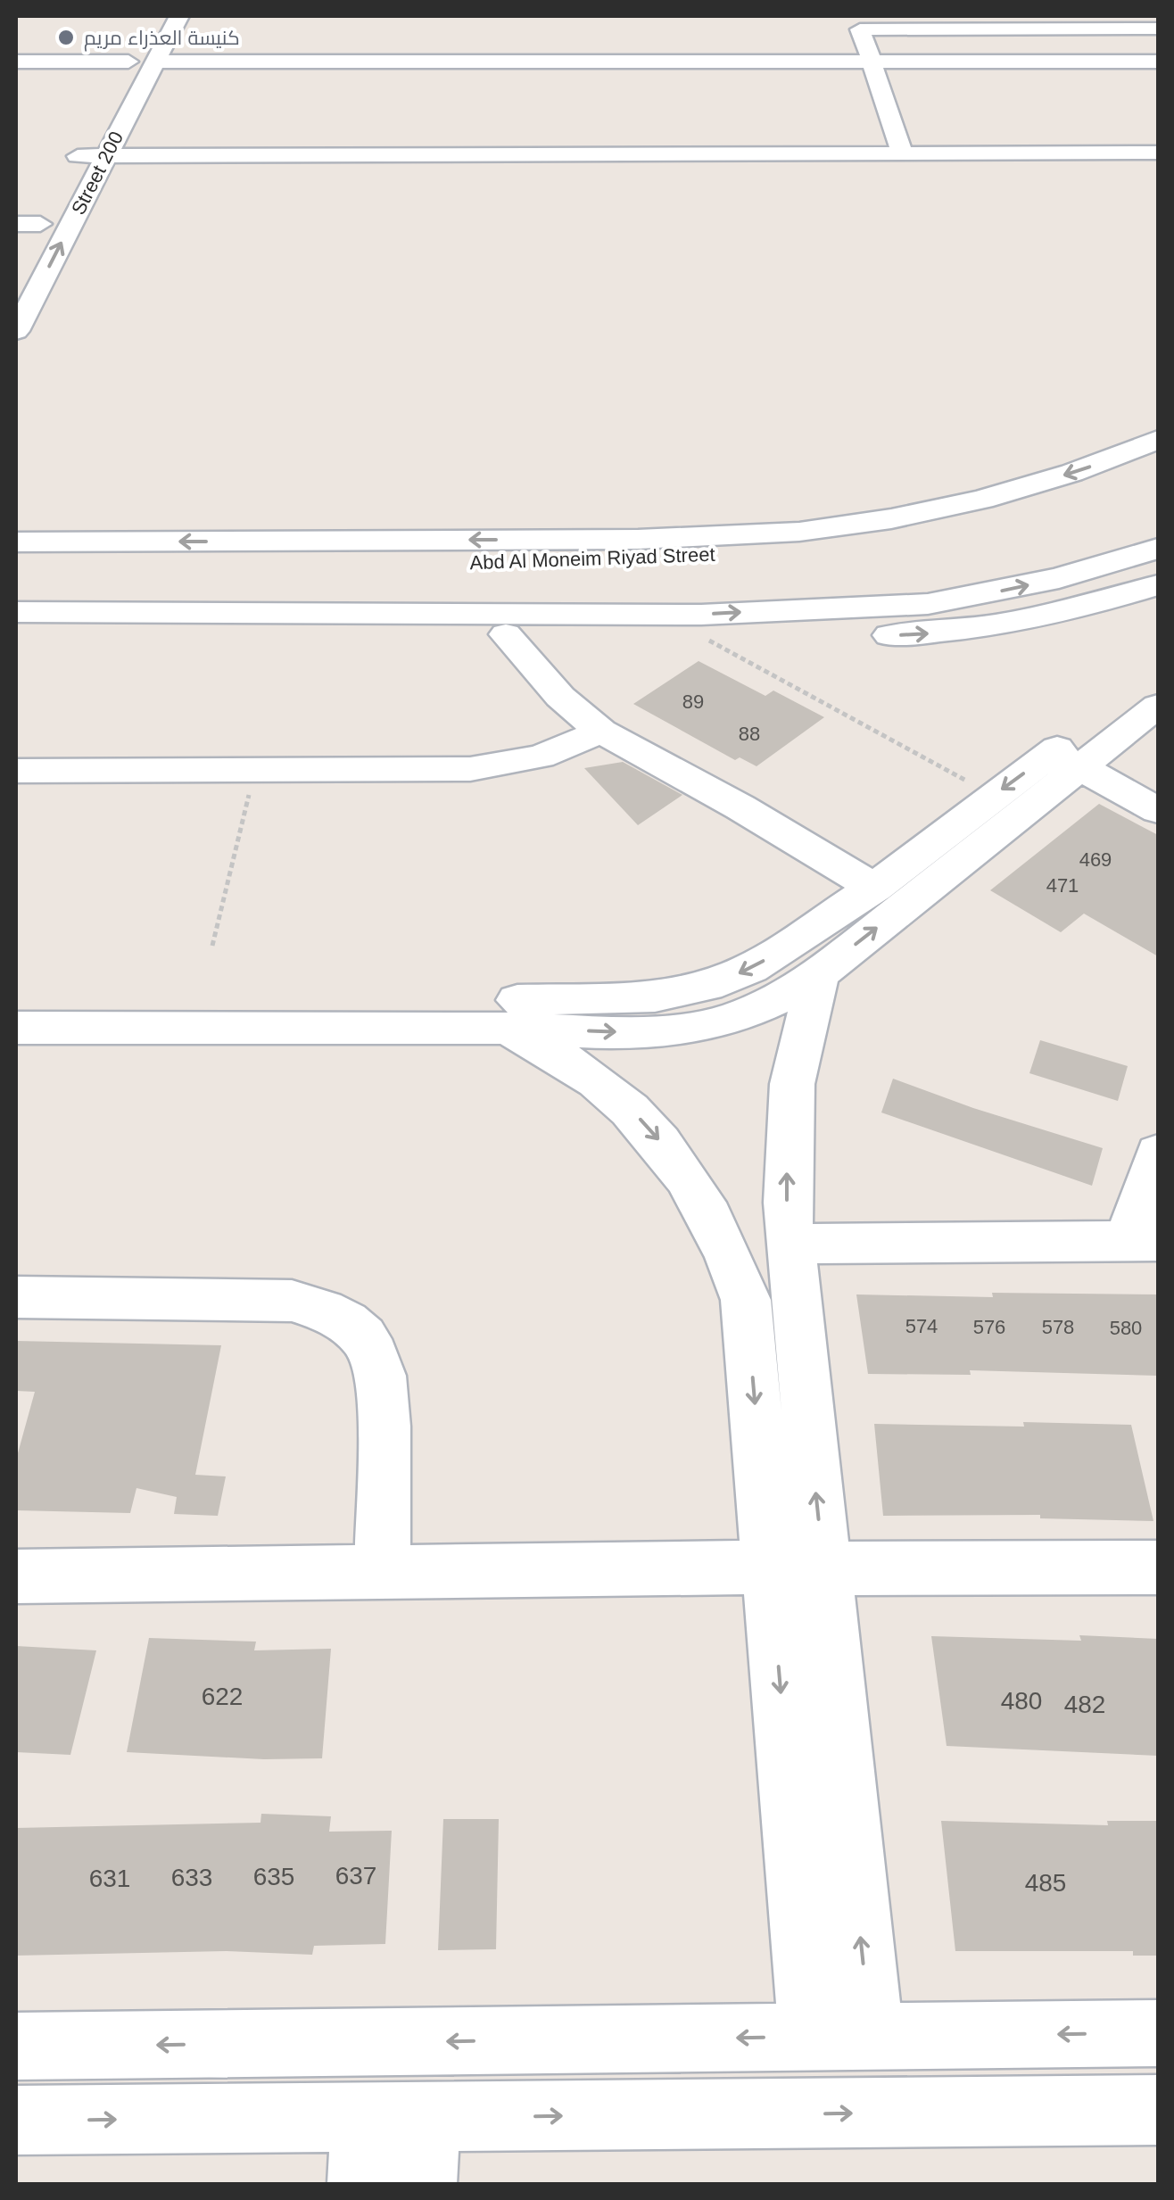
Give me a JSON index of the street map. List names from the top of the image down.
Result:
{
  "streets": {
    "street": ["Street 200", "Abd Al Moneim Riyad Street"]
  },
  "one_way": ["Street 200"],
  "places": ["كنيسة العذراء مريم"],
  "house_numbers": [
    "89",
    "88",
    "469",
    "471",
    "574",
    "576",
    "578",
    "580",
    "622",
    "480",
    "482",
    "637",
    "635",
    "633",
    "631",
    "485"
  ]
}
